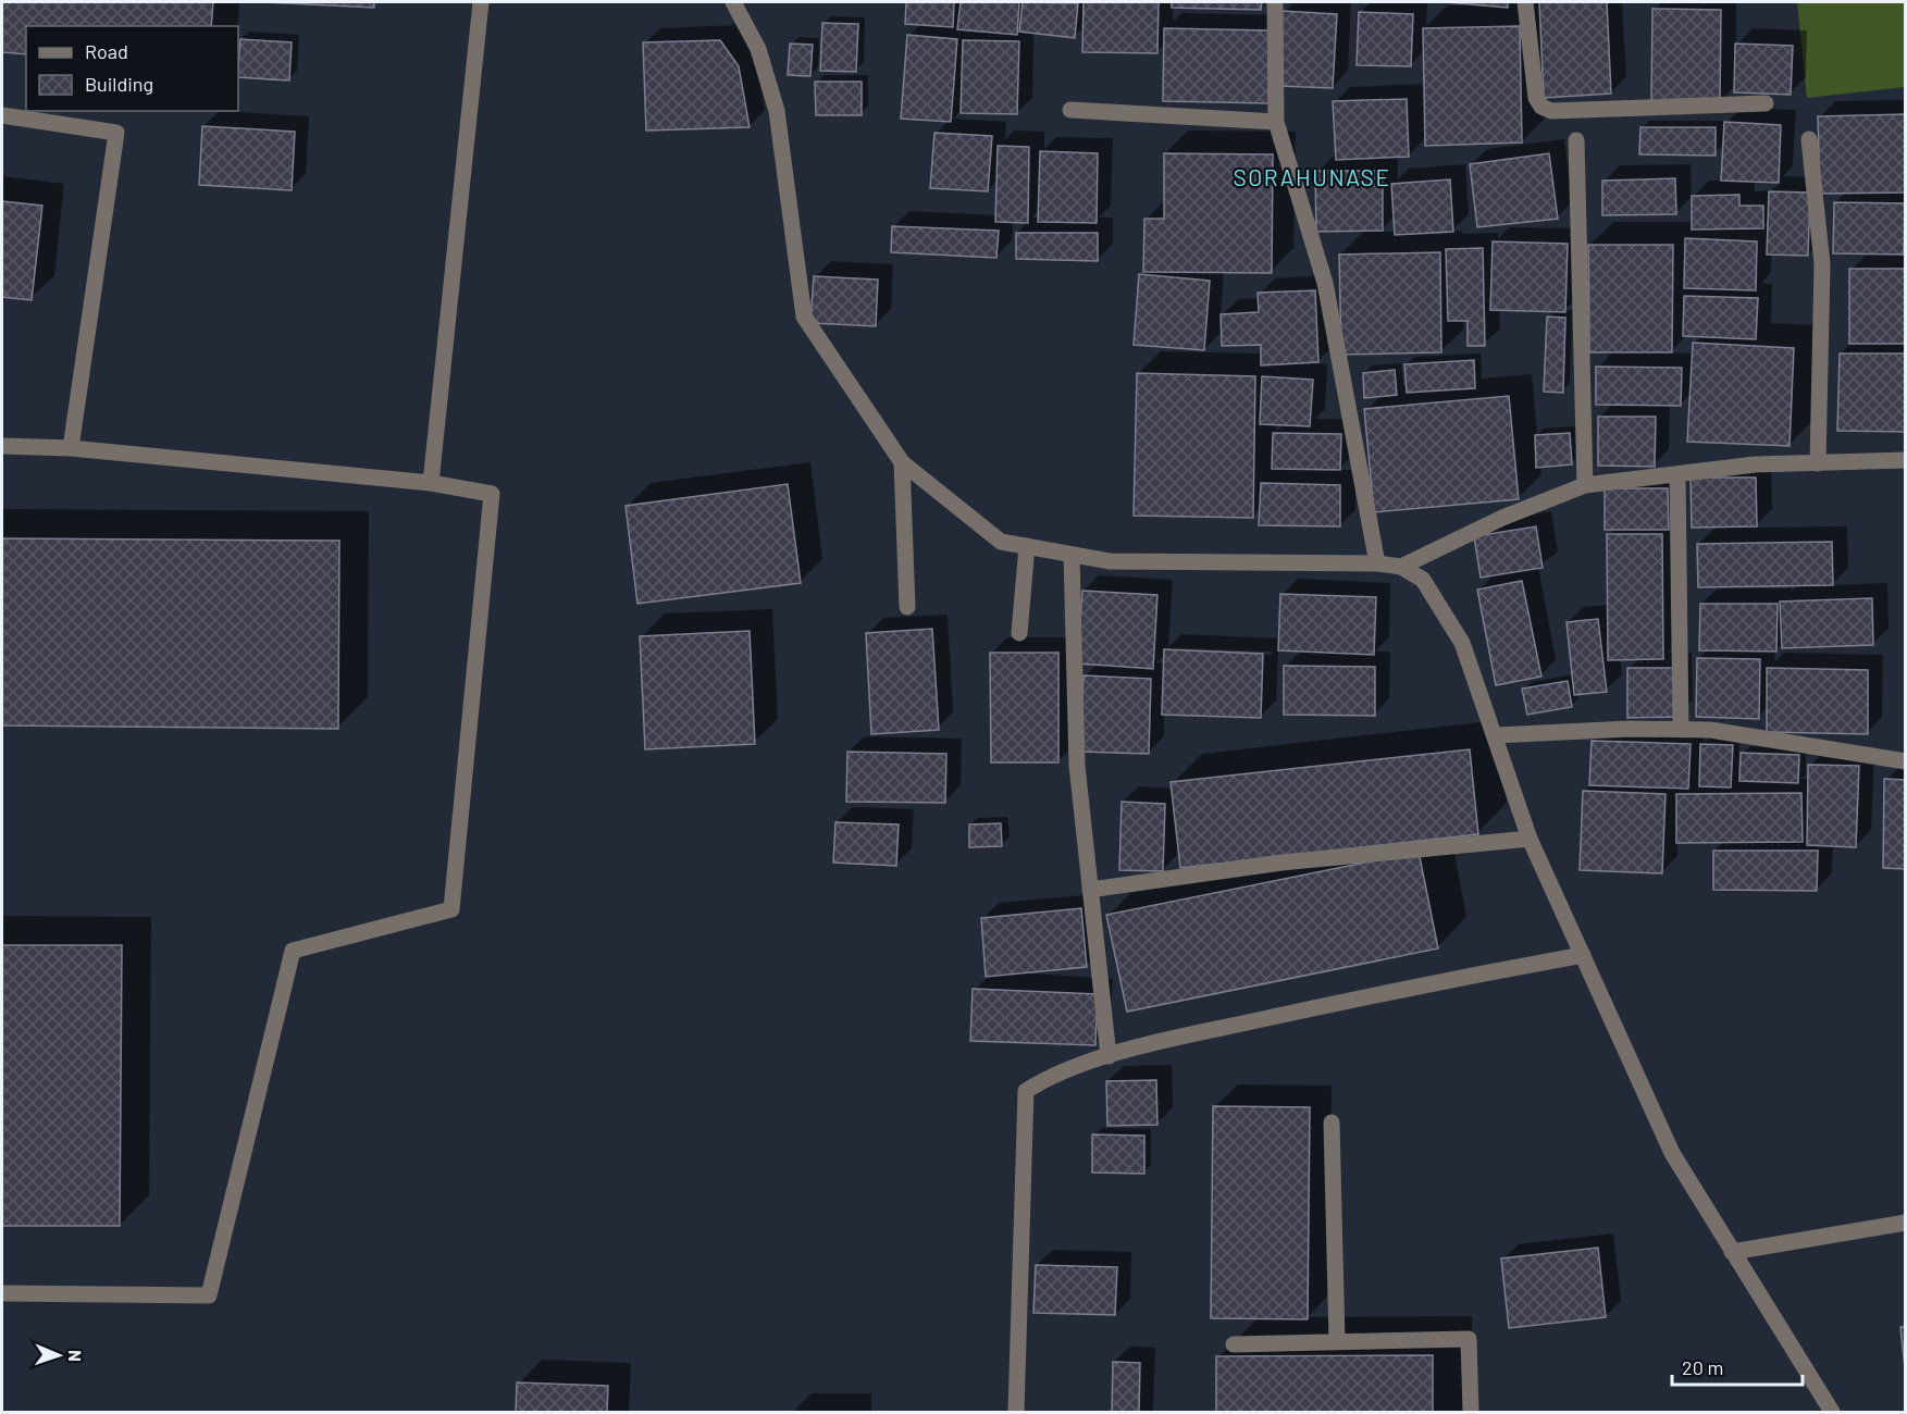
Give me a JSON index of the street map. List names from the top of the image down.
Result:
{
  "districts": ["SORAHUNASE"],
  "legend": ["Road", "Building"],
  "scale_bar": "20 m",
  "north": "right"
}
